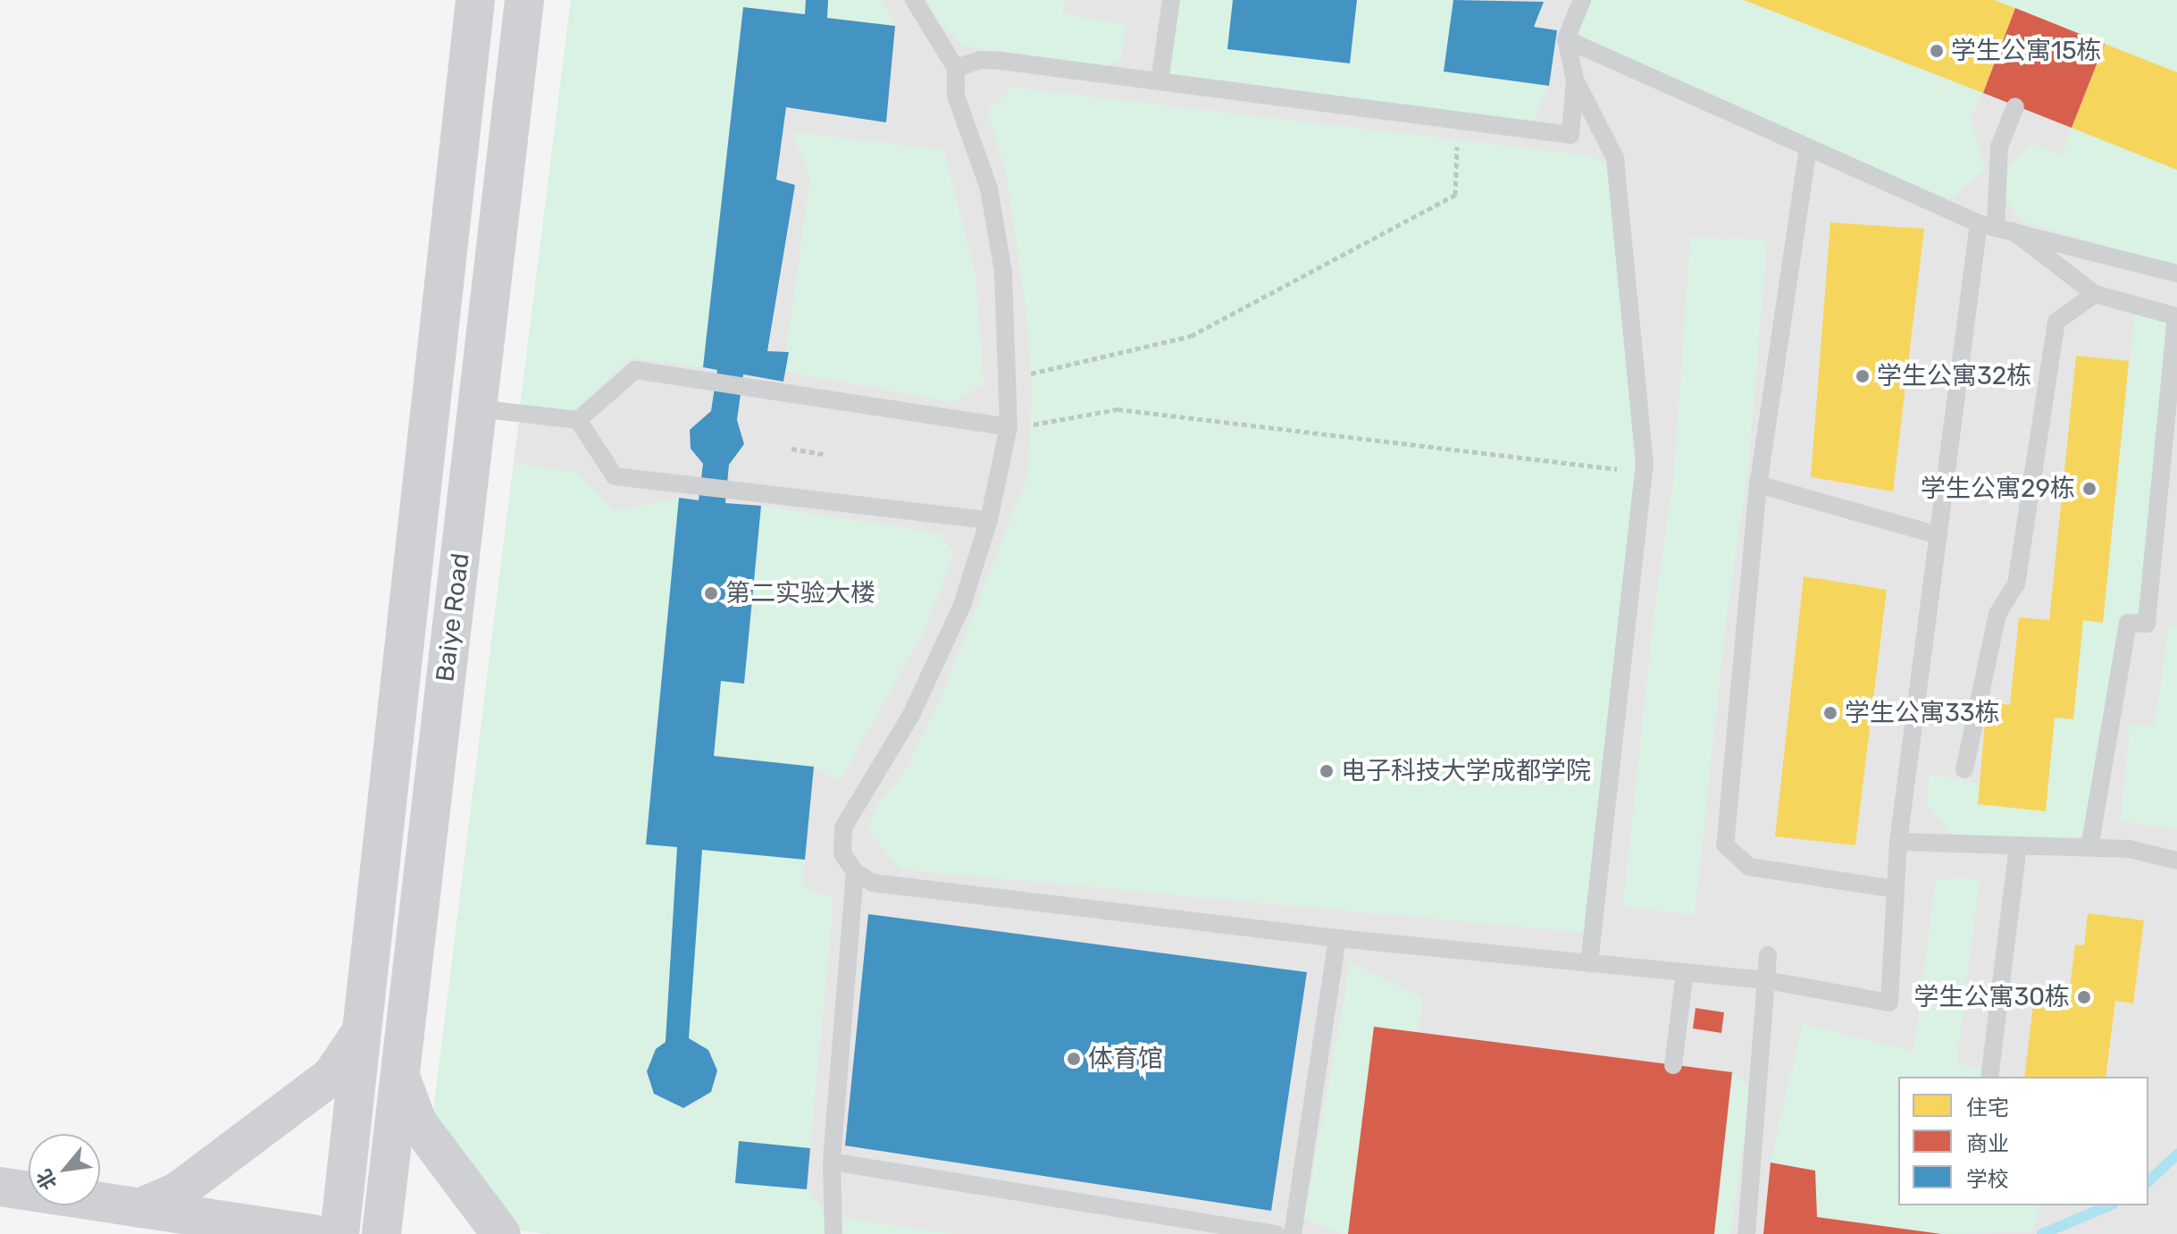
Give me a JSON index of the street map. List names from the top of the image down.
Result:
{
  "streets": {
    "street": ["Baiye Road"]
  },
  "places": [
    "学生公寓15栋",
    "学生公寓32栋",
    "学生公寓29栋",
    "第二实验大楼",
    "学生公寓33栋",
    "电子科技大学成都学院",
    "学生公寓30栋",
    "体育馆"
  ],
  "legend": ["住宅", "商业", "学校"],
  "north": "bottom left"
}
